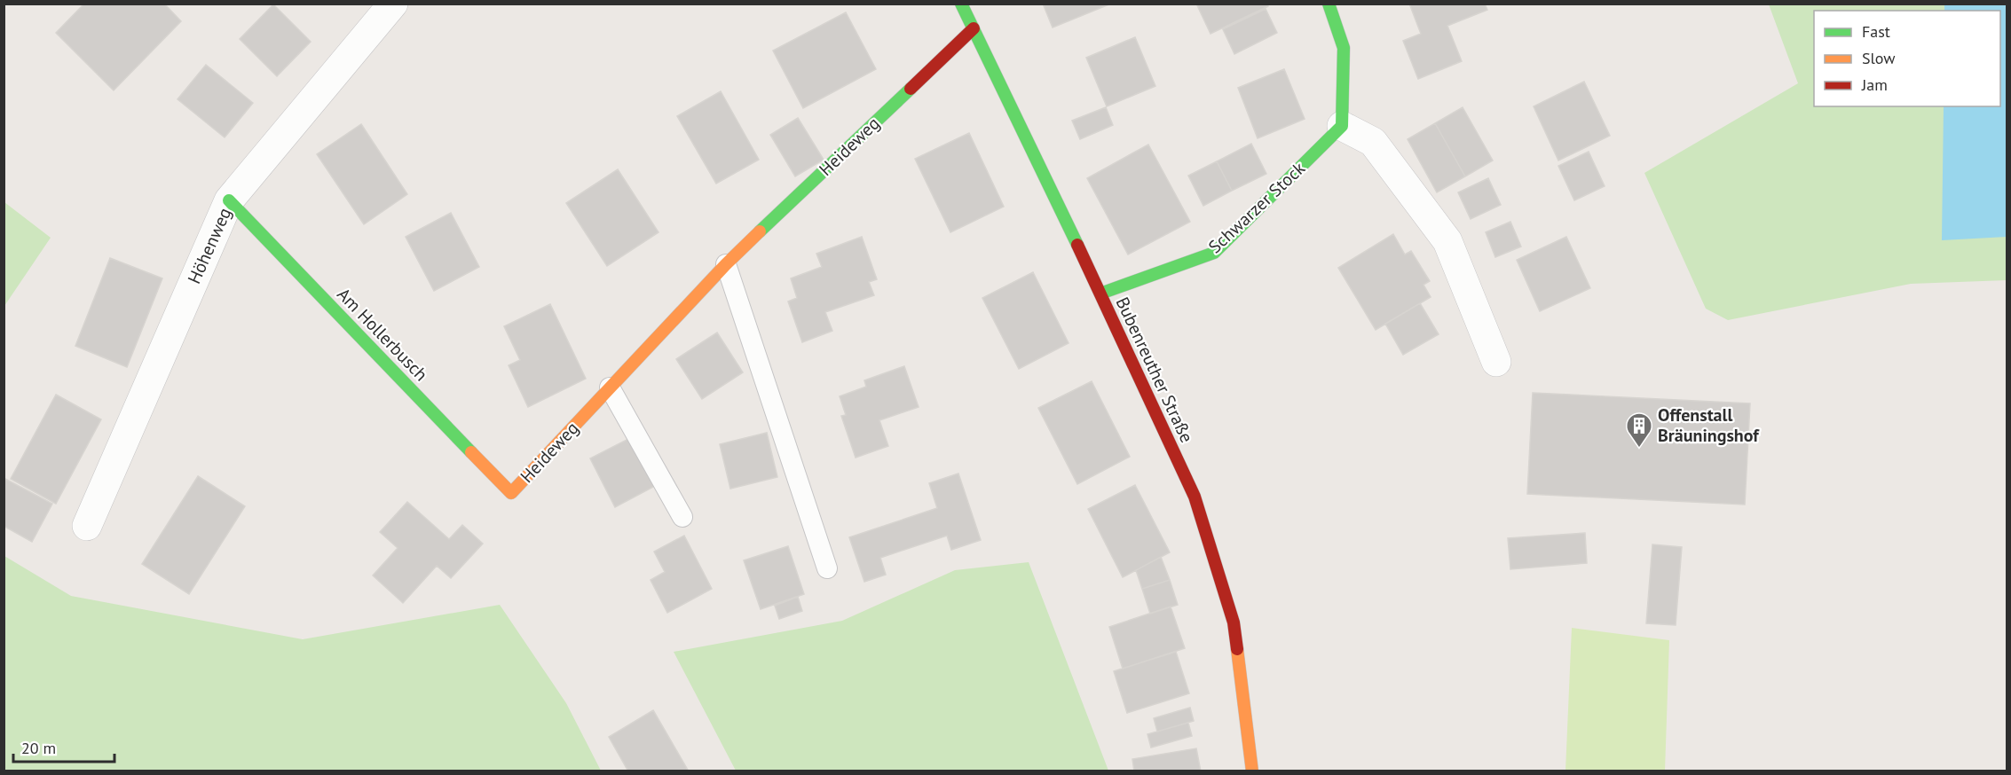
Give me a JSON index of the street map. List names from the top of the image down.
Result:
{
  "streets": {
    "street": [
      "Heideweg",
      "Schwarzer Stock",
      "Höhenweg",
      "Am Hollerbusch",
      "Bubenreuther Straße"
    ]
  },
  "crossings": [
    ["Heideweg", "Am Hollerbusch"],
    ["Heideweg", "Bubenreuther Straße"],
    ["Schwarzer Stock", "Bubenreuther Straße"],
    ["Höhenweg", "Am Hollerbusch"]
  ],
  "places": {
    "building": ["Offenstall Bräuningshof"]
  },
  "legend": ["Fast", "Slow", "Jam"],
  "scale_bar": "20 m"
}
